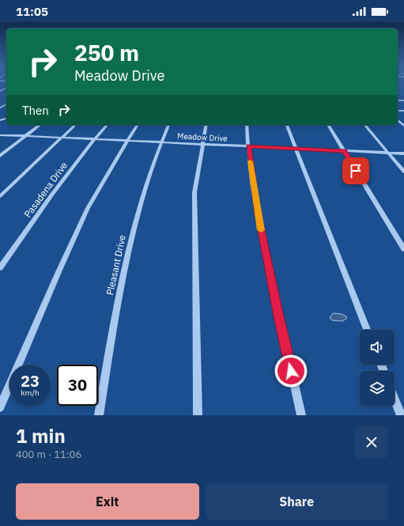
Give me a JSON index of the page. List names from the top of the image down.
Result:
{
  "streets": {
    "street": ["Meadow Drive", "Pasadena Drive", "Pleasant Drive"]
  },
  "crossings": [
    ["Meadow Drive", "Pasadena Drive"],
    ["Meadow Drive", "Pleasant Drive"]
  ],
  "page": {
    "status": "11:05",
    "turn": ["250 m", "Meadow Drive"],
    "then": "Then",
    "speed": "23 km/h",
    "limit": "30",
    "heading": ["1 min", "400 m · 11:06"],
    "buttons": ["Exit", "Share"]
  }
}
